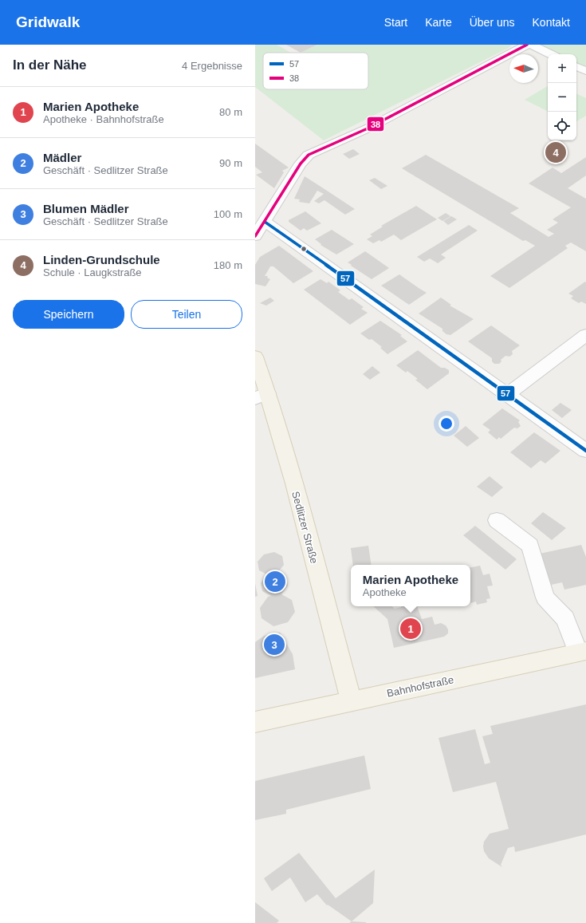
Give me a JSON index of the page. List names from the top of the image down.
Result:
{
  "streets": {
    "main road": ["Sedlitzer Straße", "Bahnhofstraße"]
  },
  "crossings": [
    ["Sedlitzer Straße", "Bahnhofstraße"]
  ],
  "lines": ["transit line 38", "transit line 57"],
  "legend": ["57", "38"],
  "north": "left",
  "page": {
    "header": "Gridwalk",
    "nav": [
      "Start",
      "Karte",
      "Über uns",
      "Kontakt"
    ],
    "heading": ["In der Nähe", "4 Ergebnisse"],
    "map_buttons": ["+", "−"],
    "list": [
      {
        "mark": "1",
        "name": "Marien Apotheke",
        "note": "Apotheke · Bahnhofstraße",
        "value": "80 m"
      },
      {
        "mark": "2",
        "name": "Mädler",
        "note": "Geschäft · Sedlitzer Straße",
        "value": "90 m"
      },
      {
        "mark": "3",
        "name": "Blumen Mädler",
        "note": "Geschäft · Sedlitzer Straße",
        "value": "100 m"
      },
      {
        "mark": "4",
        "name": "Linden-Grundschule",
        "note": "Schule · Laugkstraße",
        "value": "180 m"
      }
    ],
    "pins": [
      "4",
      "2",
      "1",
      "3"
    ],
    "buttons": ["Speichern", "Teilen"],
    "popup": ["Marien Apotheke", "Apotheke"]
  }
}
